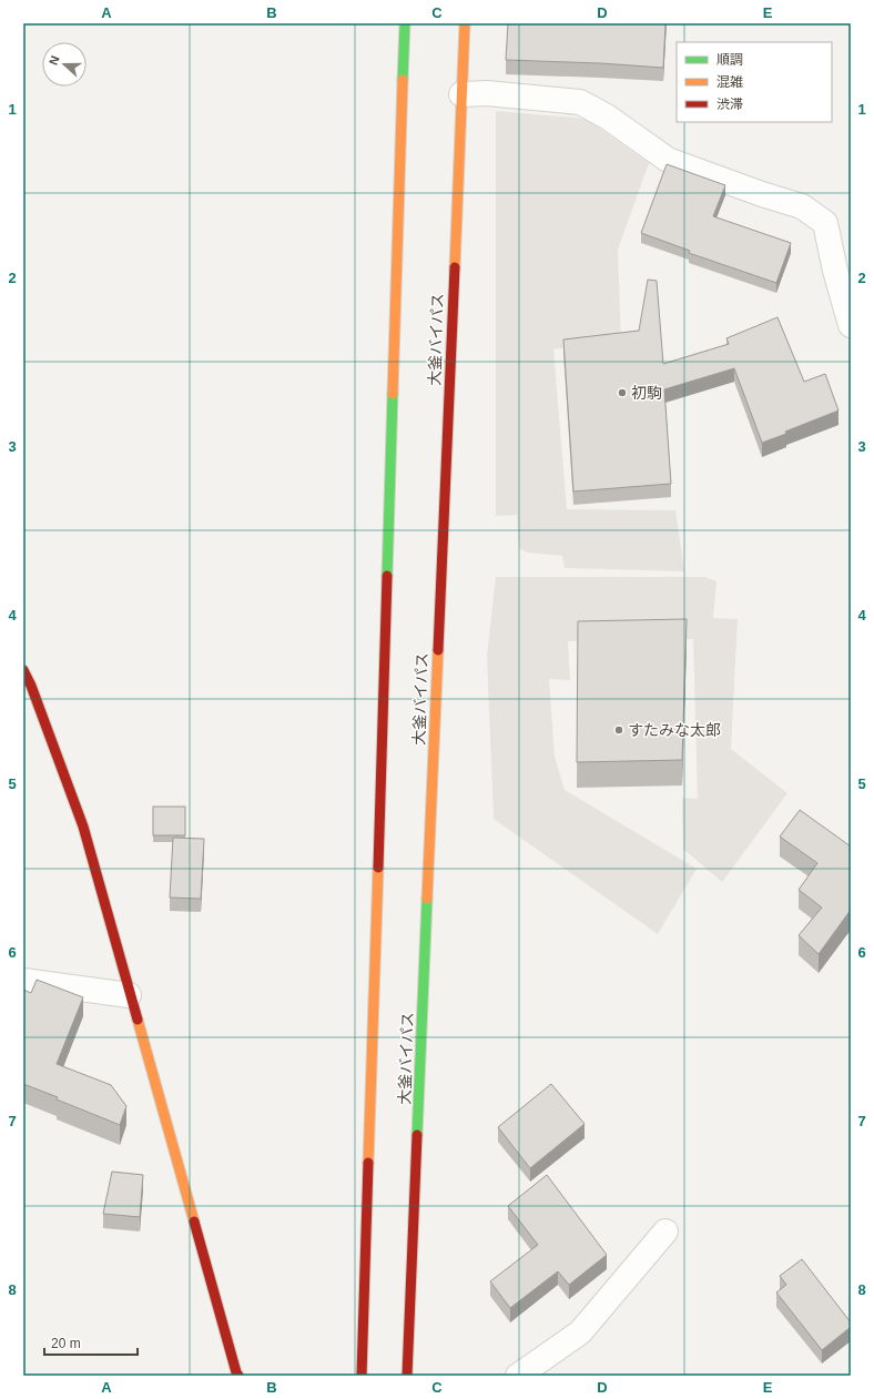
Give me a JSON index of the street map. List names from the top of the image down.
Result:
{
  "streets": {
    "main road": ["大釜バイパス"]
  },
  "places": ["初駒", "すたみな太郎"],
  "legend": ["順調", "混雑", "渋滞"],
  "scale_bar": "20 m",
  "north": "left",
  "grid": {
    "columns": [
      "A",
      "B",
      "C",
      "D",
      "E"
    ],
    "rows": [
      "1",
      "2",
      "3",
      "4",
      "5",
      "6",
      "7",
      "8"
    ]
  }
}
